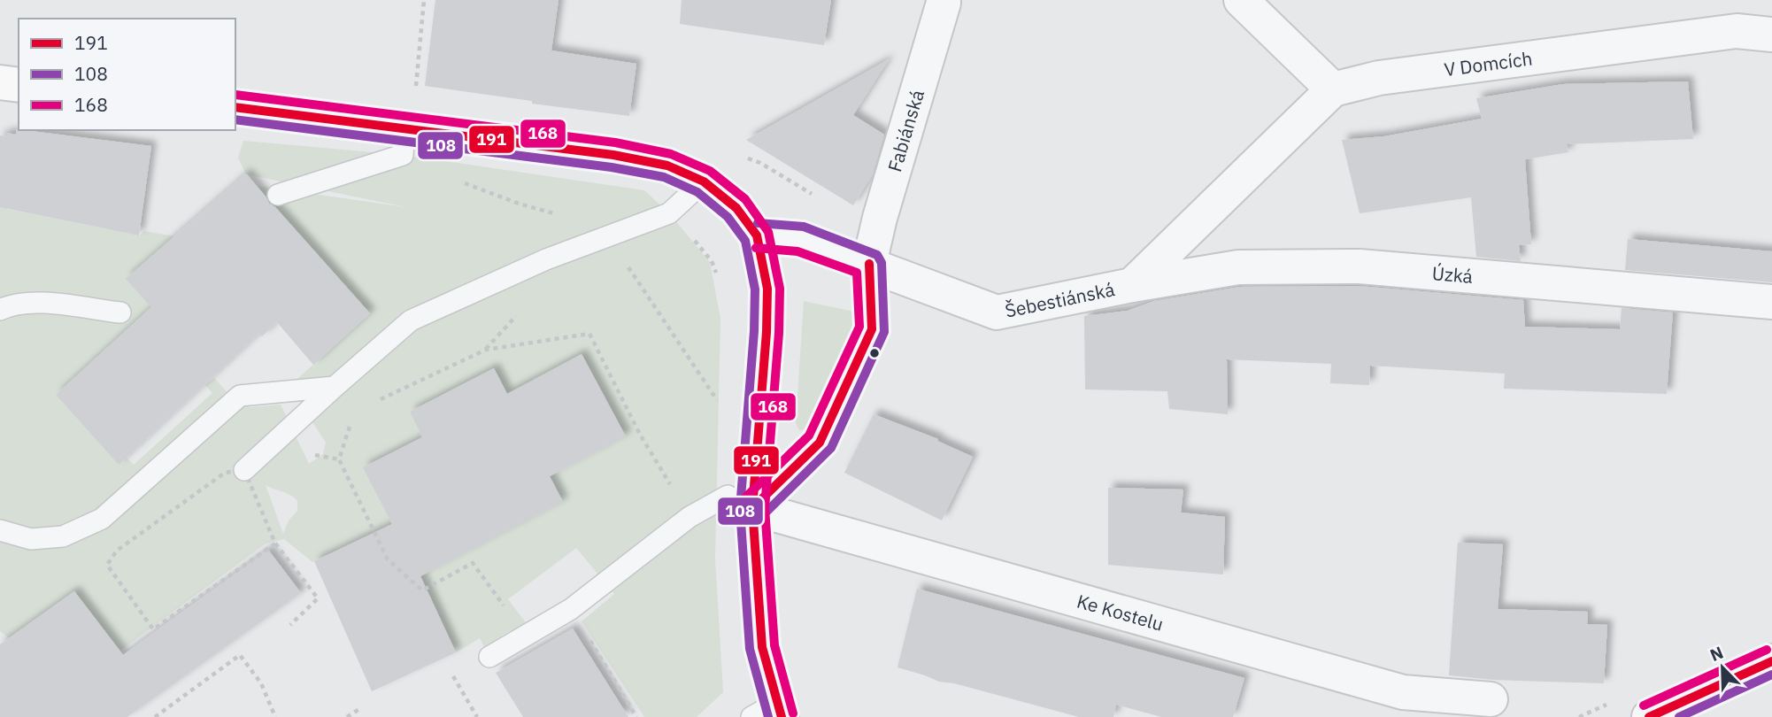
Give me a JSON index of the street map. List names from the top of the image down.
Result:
{
  "streets": {
    "street": [
      "V Domcích",
      "Fabiánská",
      "Úzká",
      "Šebestiánská",
      "Ke Kostelu"
    ]
  },
  "crossings": [
    ["V Domcích", "Šebestiánská"],
    ["Fabiánská", "Šebestiánská"],
    ["Úzká", "Šebestiánská"]
  ],
  "lines": ["transit line 168", "transit line 191", "transit line 108"],
  "legend": ["191", "108", "168"],
  "north": "top left"
}
